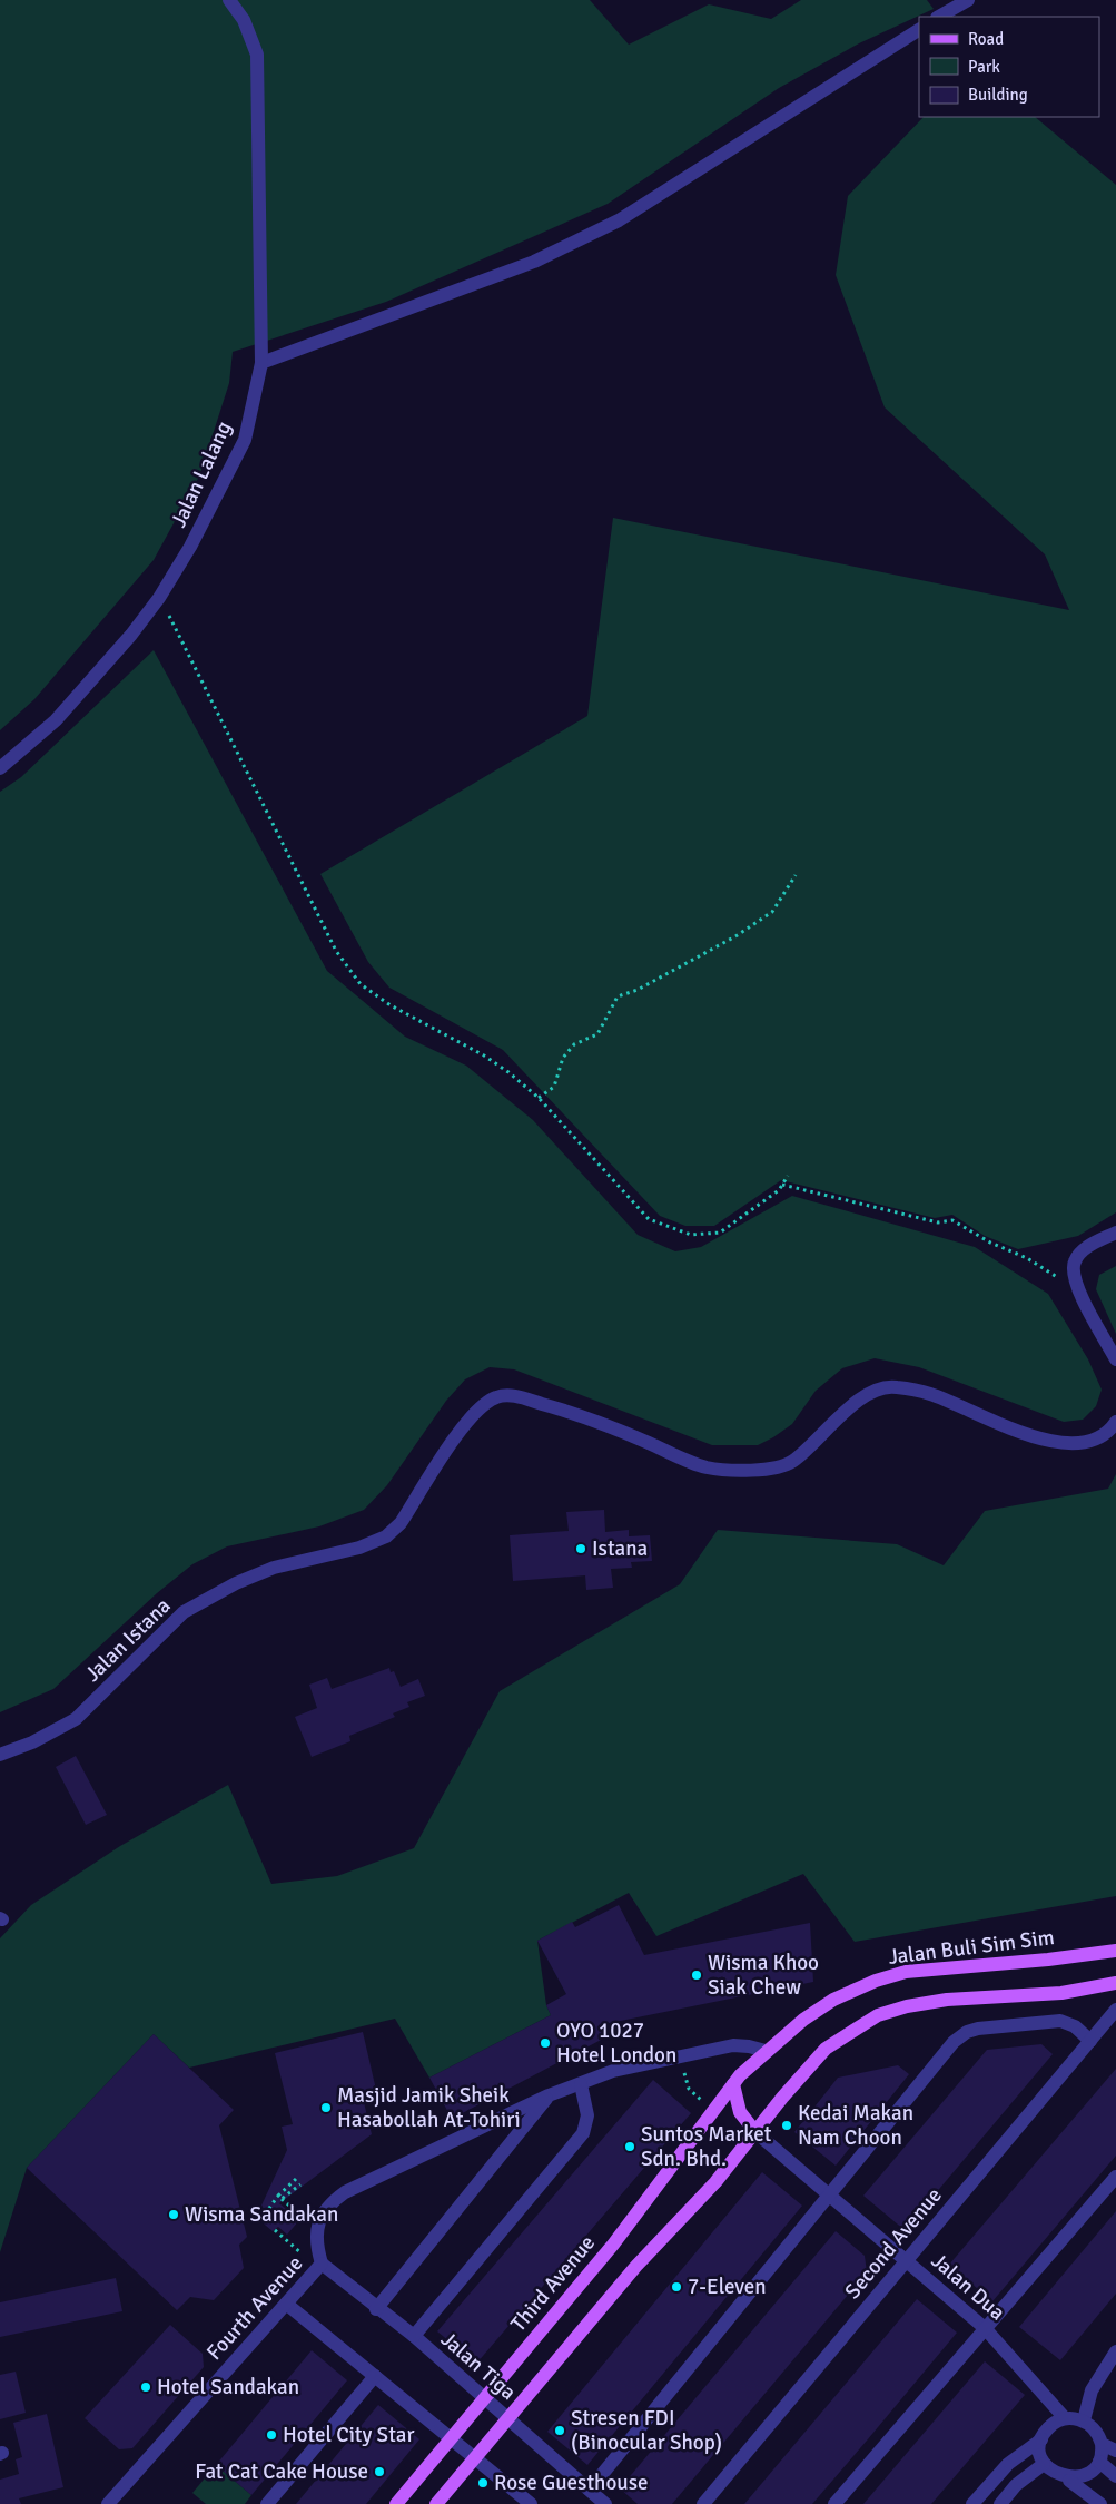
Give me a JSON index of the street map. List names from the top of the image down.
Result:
{
  "streets": {
    "main road": ["Jalan Buli Sim Sim", "Third Avenue"],
    "street": [
      "Jalan Lalang",
      "Jalan Istana",
      "Second Avenue",
      "Jalan Dua",
      "Fourth Avenue",
      "Jalan Tiga"
    ]
  },
  "crossings": [
    ["Jalan Buli Sim Sim", "Third Avenue"],
    ["Jalan Buli Sim Sim", "Fourth Avenue"],
    ["Second Avenue", "Jalan Dua"],
    ["Third Avenue", "Jalan Tiga"],
    ["Fourth Avenue", "Jalan Tiga"]
  ],
  "places": [
    "Istana",
    "Wisma Khoo Siak Chew",
    "OYO 1027 Hotel London",
    "Masjid Jamik Sheik Hasabollah At-Tohiri",
    "Kedai Makan Nam Choon",
    "Suntos Market Sdn. Bhd.",
    "Wisma Sandakan",
    "7-Eleven",
    "Hotel Sandakan",
    "Stresen FDI (Binocular Shop)",
    "Hotel City Star",
    "Fat Cat Cake House",
    "Rose Guesthouse"
  ],
  "legend": ["Road", "Park", "Building"]
}
